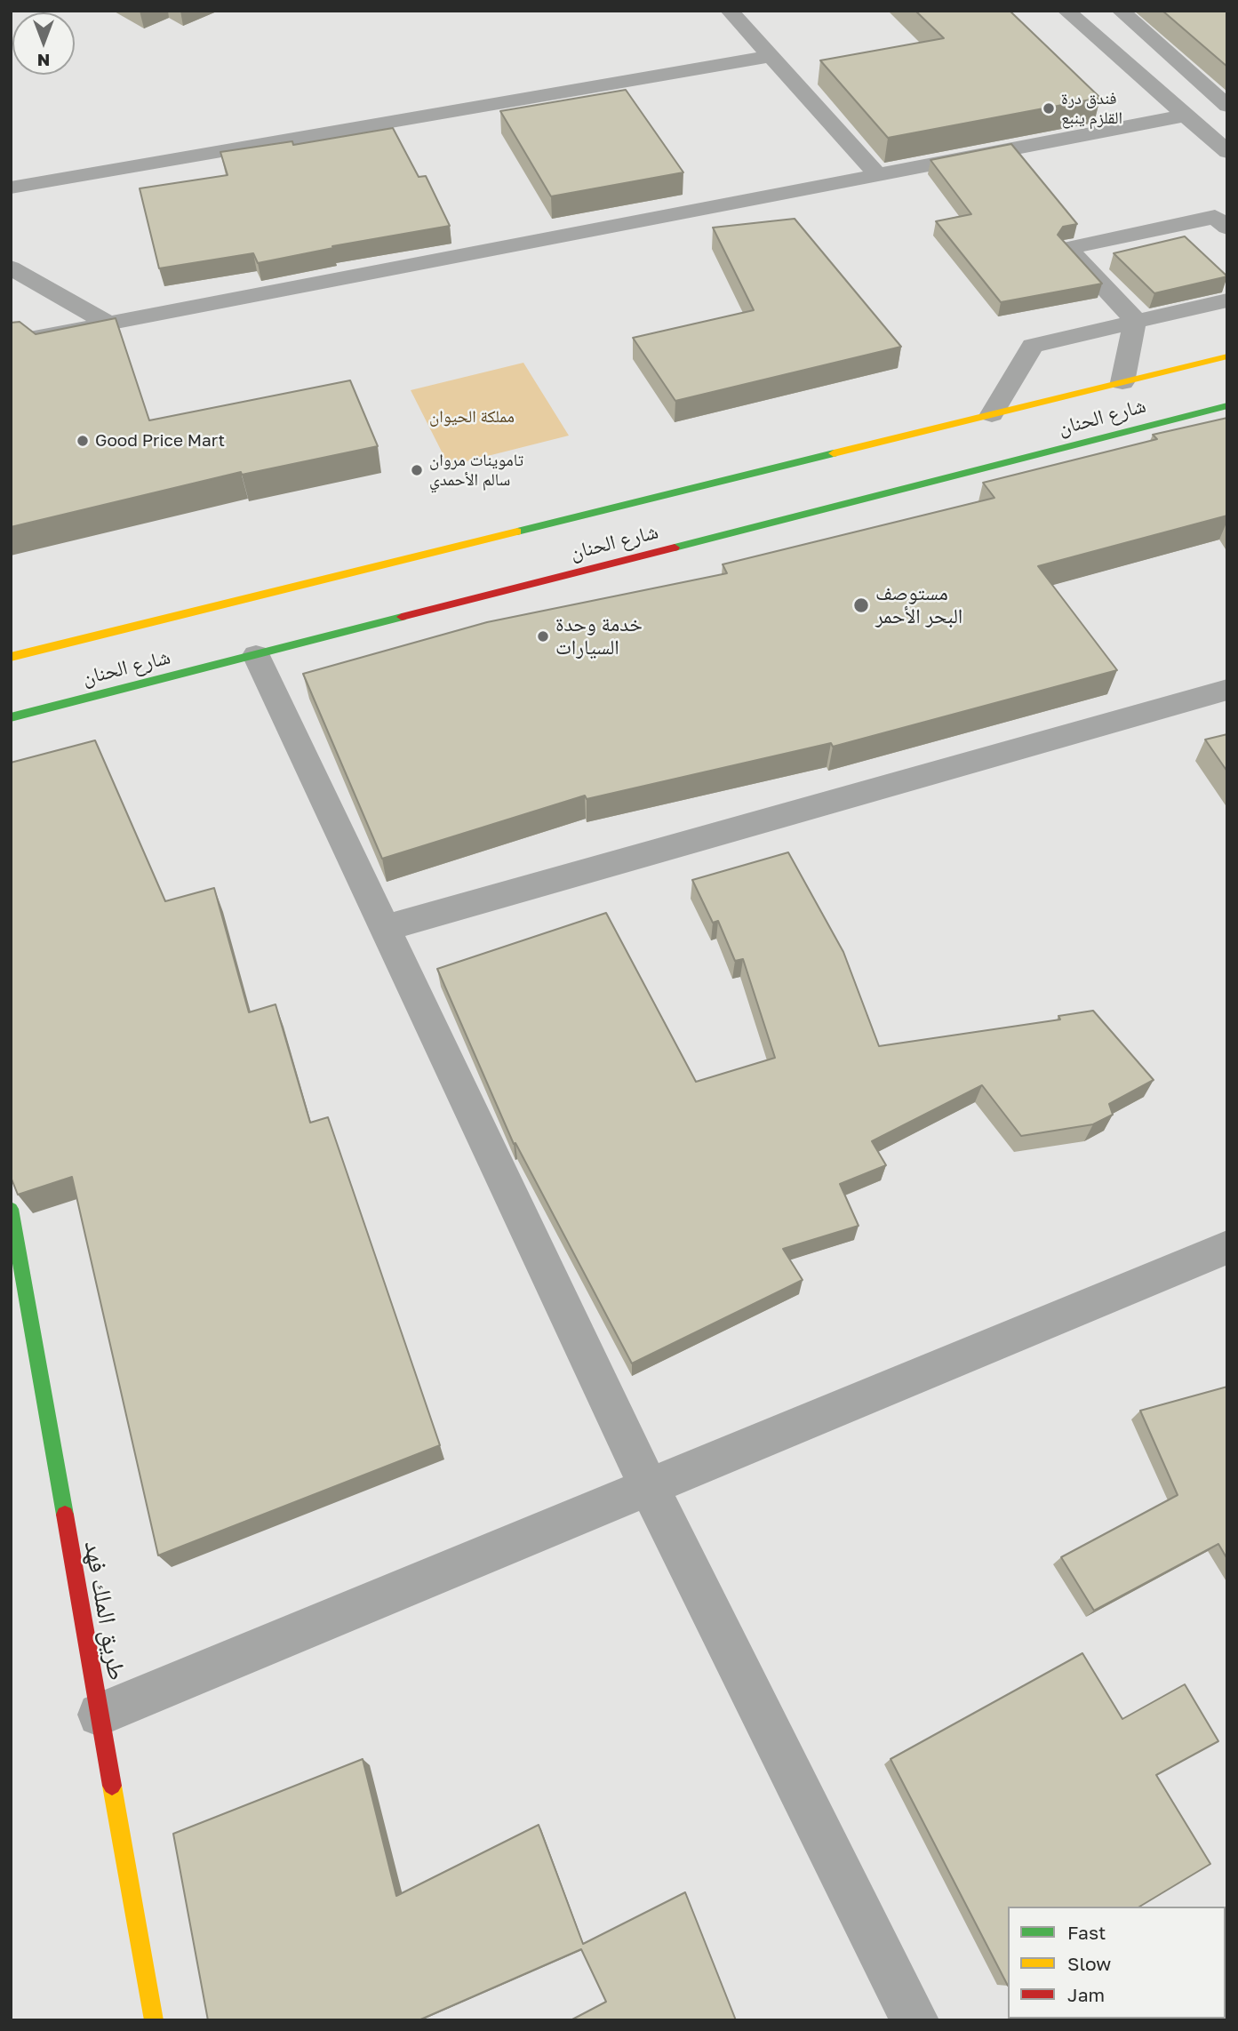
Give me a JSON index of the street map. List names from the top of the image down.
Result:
{
  "streets": {
    "main road": ["شارع الحنان", "طريق الملك فهد"]
  },
  "parks": ["مملكة الحيوان"],
  "places": [
    "فندق درة القلزم ينبع",
    "Good Price Mart",
    "تاموينات مروان سالم الأحمدي",
    "مستوصف البحر الأحمر",
    "خدمة وحدة السيارات"
  ],
  "legend": ["Fast", "Slow", "Jam"],
  "north": "bottom"
}
